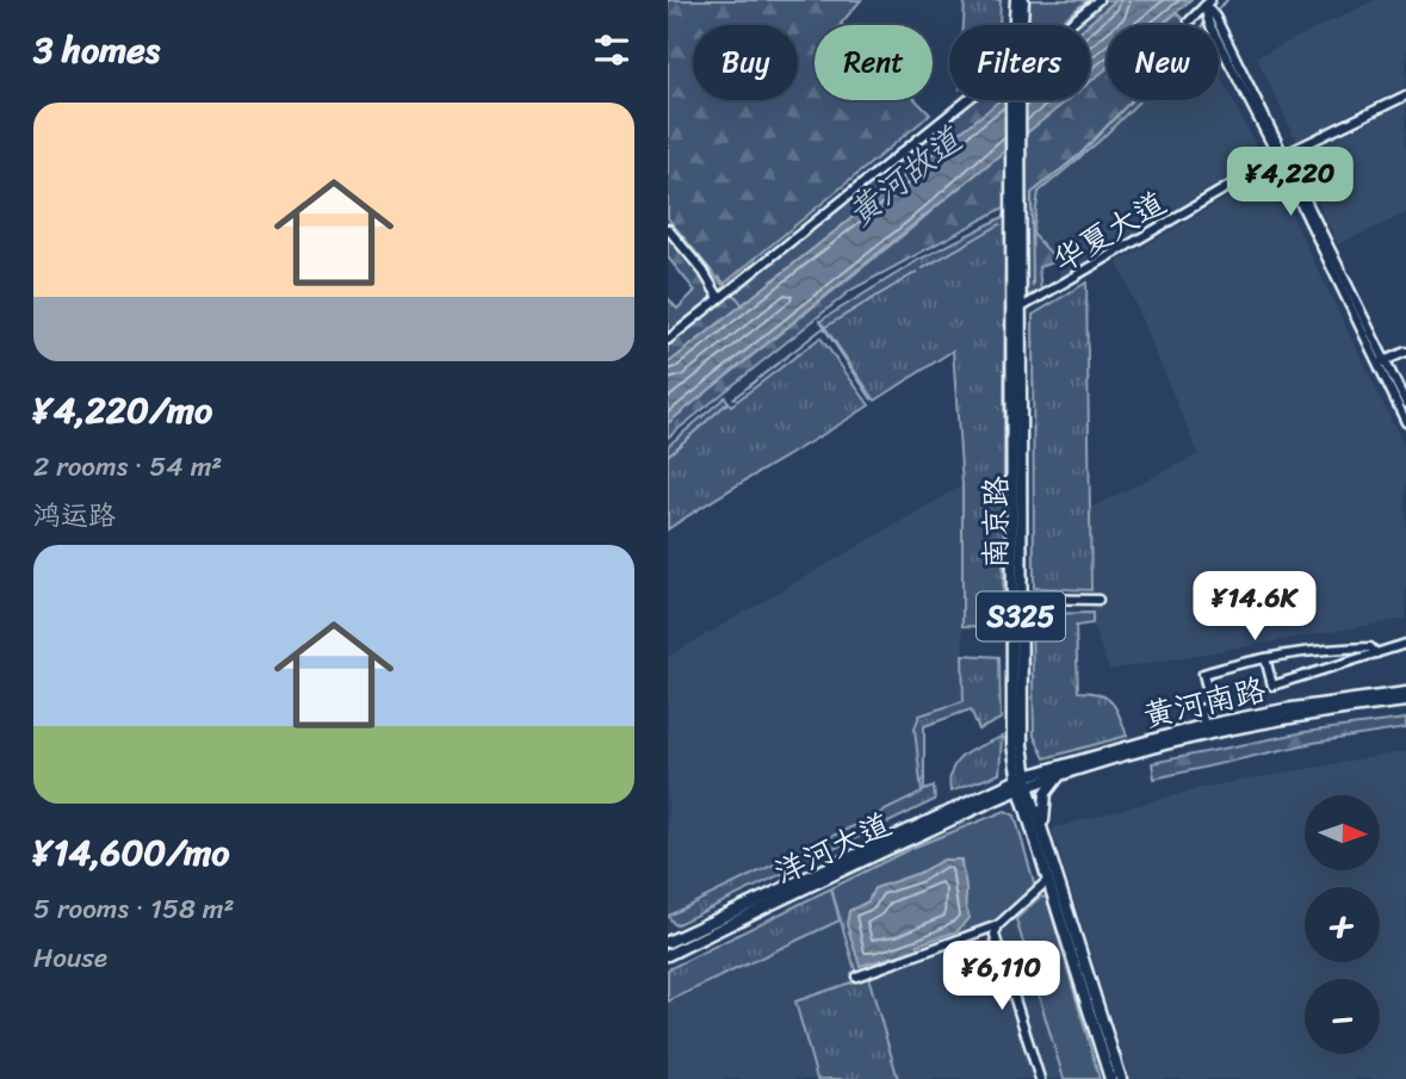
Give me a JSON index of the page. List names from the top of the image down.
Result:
{
  "streets": {
    "main road": [
      "南京路",
      "S325",
      "黄河南路",
      "洋河大道"
    ],
    "street": ["华夏大道"]
  },
  "crossings": [
    ["华夏大道", "南京路"],
    ["南京路", "黄河南路"],
    ["南京路", "洋河大道"],
    ["黄河南路", "洋河大道"]
  ],
  "water": ["黄河故道"],
  "north": "right",
  "page": {
    "heading": "3 homes",
    "chip": [
      "Buy",
      "Rent",
      "Filters",
      "New"
    ],
    "list": [
      {
        "name": "¥4,220/mo",
        "note": "2 rooms · 54 m² · 鸿运路"
      },
      {
        "name": "¥14,600/mo",
        "note": "5 rooms · 158 m² · House"
      }
    ],
    "price": ["¥4,220", "¥14.6K", "¥6,110"],
    "map_buttons": ["+", "−"]
  }
}
